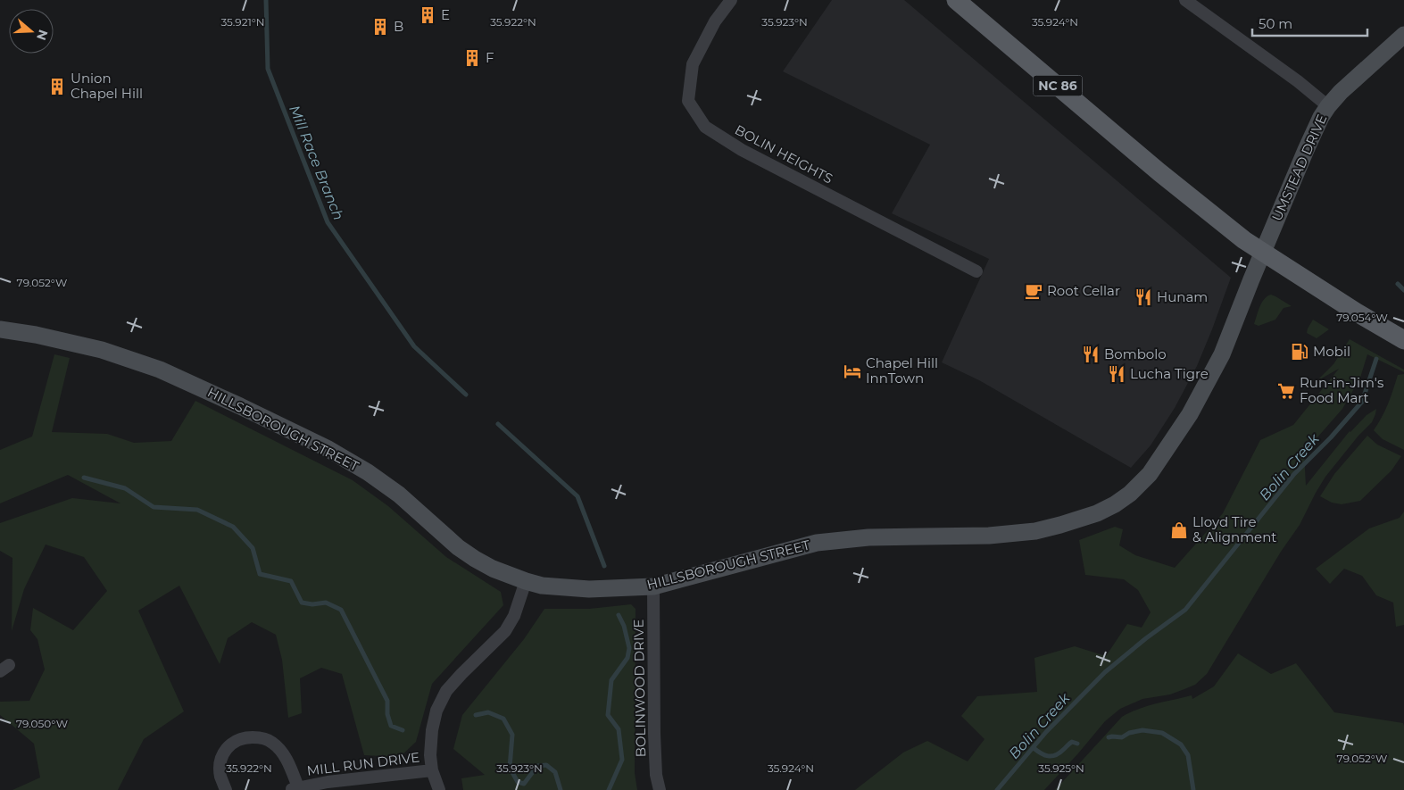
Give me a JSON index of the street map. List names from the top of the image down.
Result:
{
  "streets": {
    "main road": ["NC 86"],
    "street": [
      "BOLIN HEIGHTS",
      "UMSTEAD DRIVE",
      "HILLSBOROUGH STREET",
      "BOLINWOOD DRIVE",
      "MILL RUN DRIVE"
    ]
  },
  "crossings": [
    ["NC 86", "UMSTEAD DRIVE"],
    ["NC 86", "HILLSBOROUGH STREET"],
    ["UMSTEAD DRIVE", "HILLSBOROUGH STREET"],
    ["HILLSBOROUGH STREET", "BOLINWOOD DRIVE"]
  ],
  "water": ["Mill Race Branch", "Bolin Creek"],
  "places": {
    "building": [
      "E",
      "B",
      "F",
      "Union Chapel Hill"
    ],
    "cafe": ["Root Cellar"],
    "restaurant": ["Hunam", "Bombolo", "Lucha Tigre"],
    "fuel station": ["Mobil"],
    "hotel": ["Chapel Hill InnTown"],
    "supermarket": ["Run-in-Jim's Food Mart"],
    "shop": ["Lloyd Tire & Alignment"]
  },
  "scale_bar": "50 m",
  "north": "right",
  "coordinates": [
    "35.924°N",
    "35.921°N",
    "35.922°N",
    "35.923°N",
    "79.052°W",
    "79.054°W",
    "79.050°W",
    "35.925°N"
  ]
}
